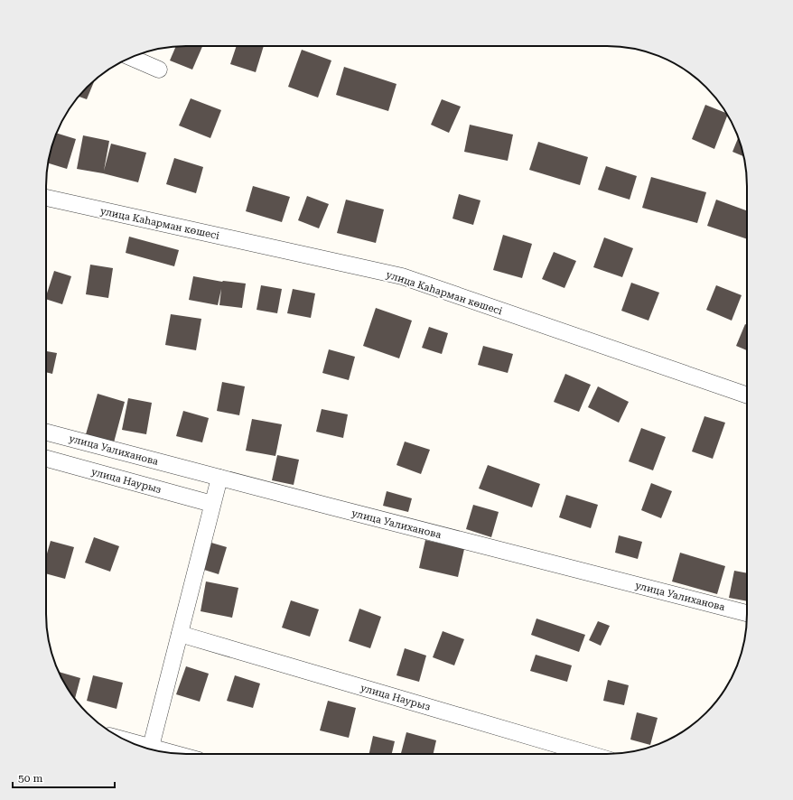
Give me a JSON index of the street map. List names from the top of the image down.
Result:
{
  "streets": {
    "street": ["улица Каһарман көшесі", "улица Уалиханова", "улица Наурыз"]
  },
  "scale_bar": "50 m"
}
